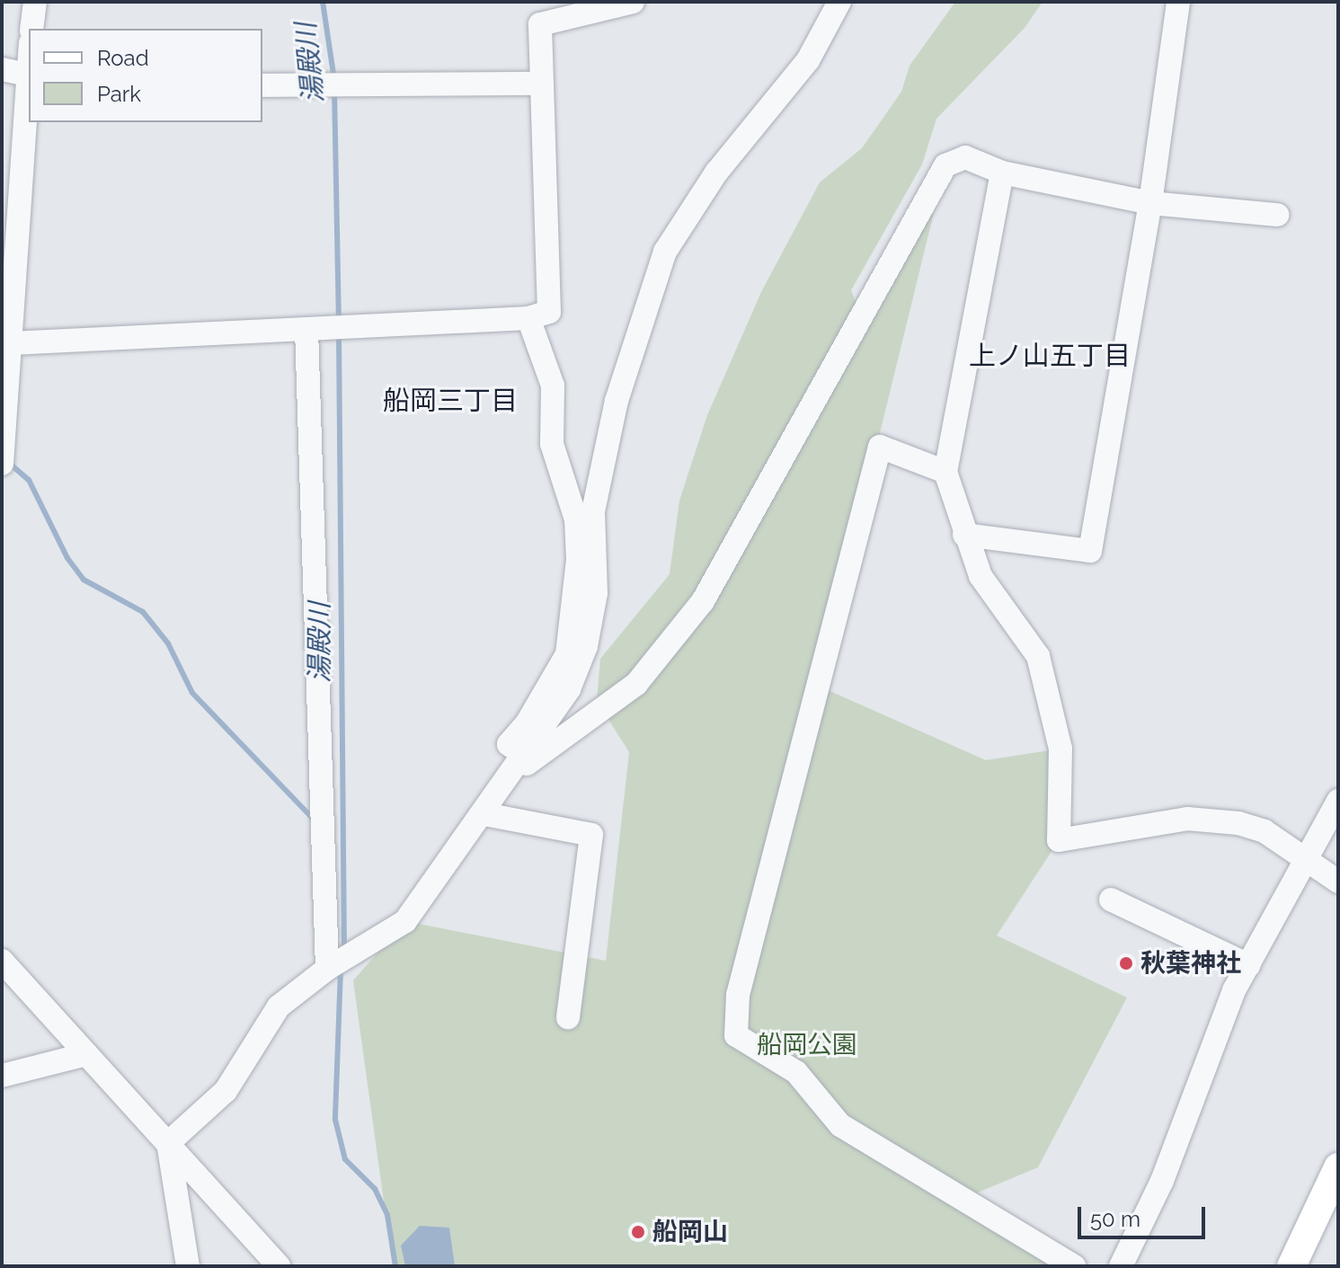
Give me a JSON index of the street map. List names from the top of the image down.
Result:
{
  "districts": ["上ノ山五丁目", "船岡三丁目"],
  "water": ["湯殿川"],
  "parks": ["船岡公園"],
  "places": ["秋葉神社", "船岡山"],
  "legend": ["Road", "Park"],
  "scale_bar": "50 m"
}
